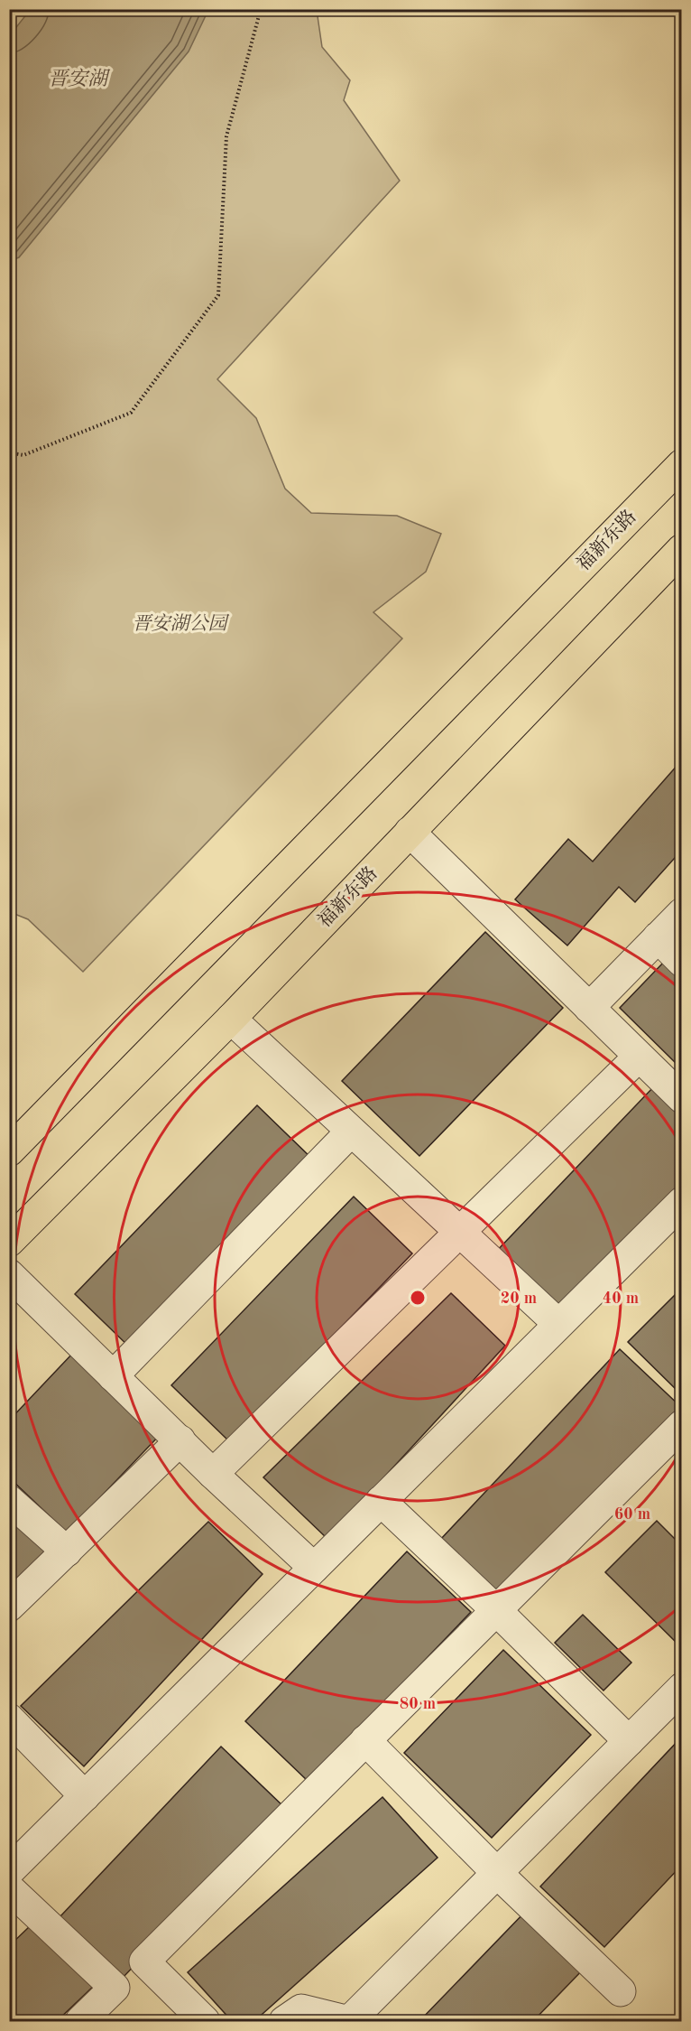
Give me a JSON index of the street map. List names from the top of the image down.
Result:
{
  "streets": {
    "main road": ["福新东路"]
  },
  "water": ["晋安湖"],
  "parks": ["晋安湖公园"],
  "rings": [
    "20 m",
    "40 m",
    "60 m",
    "80 m"
  ]
}
